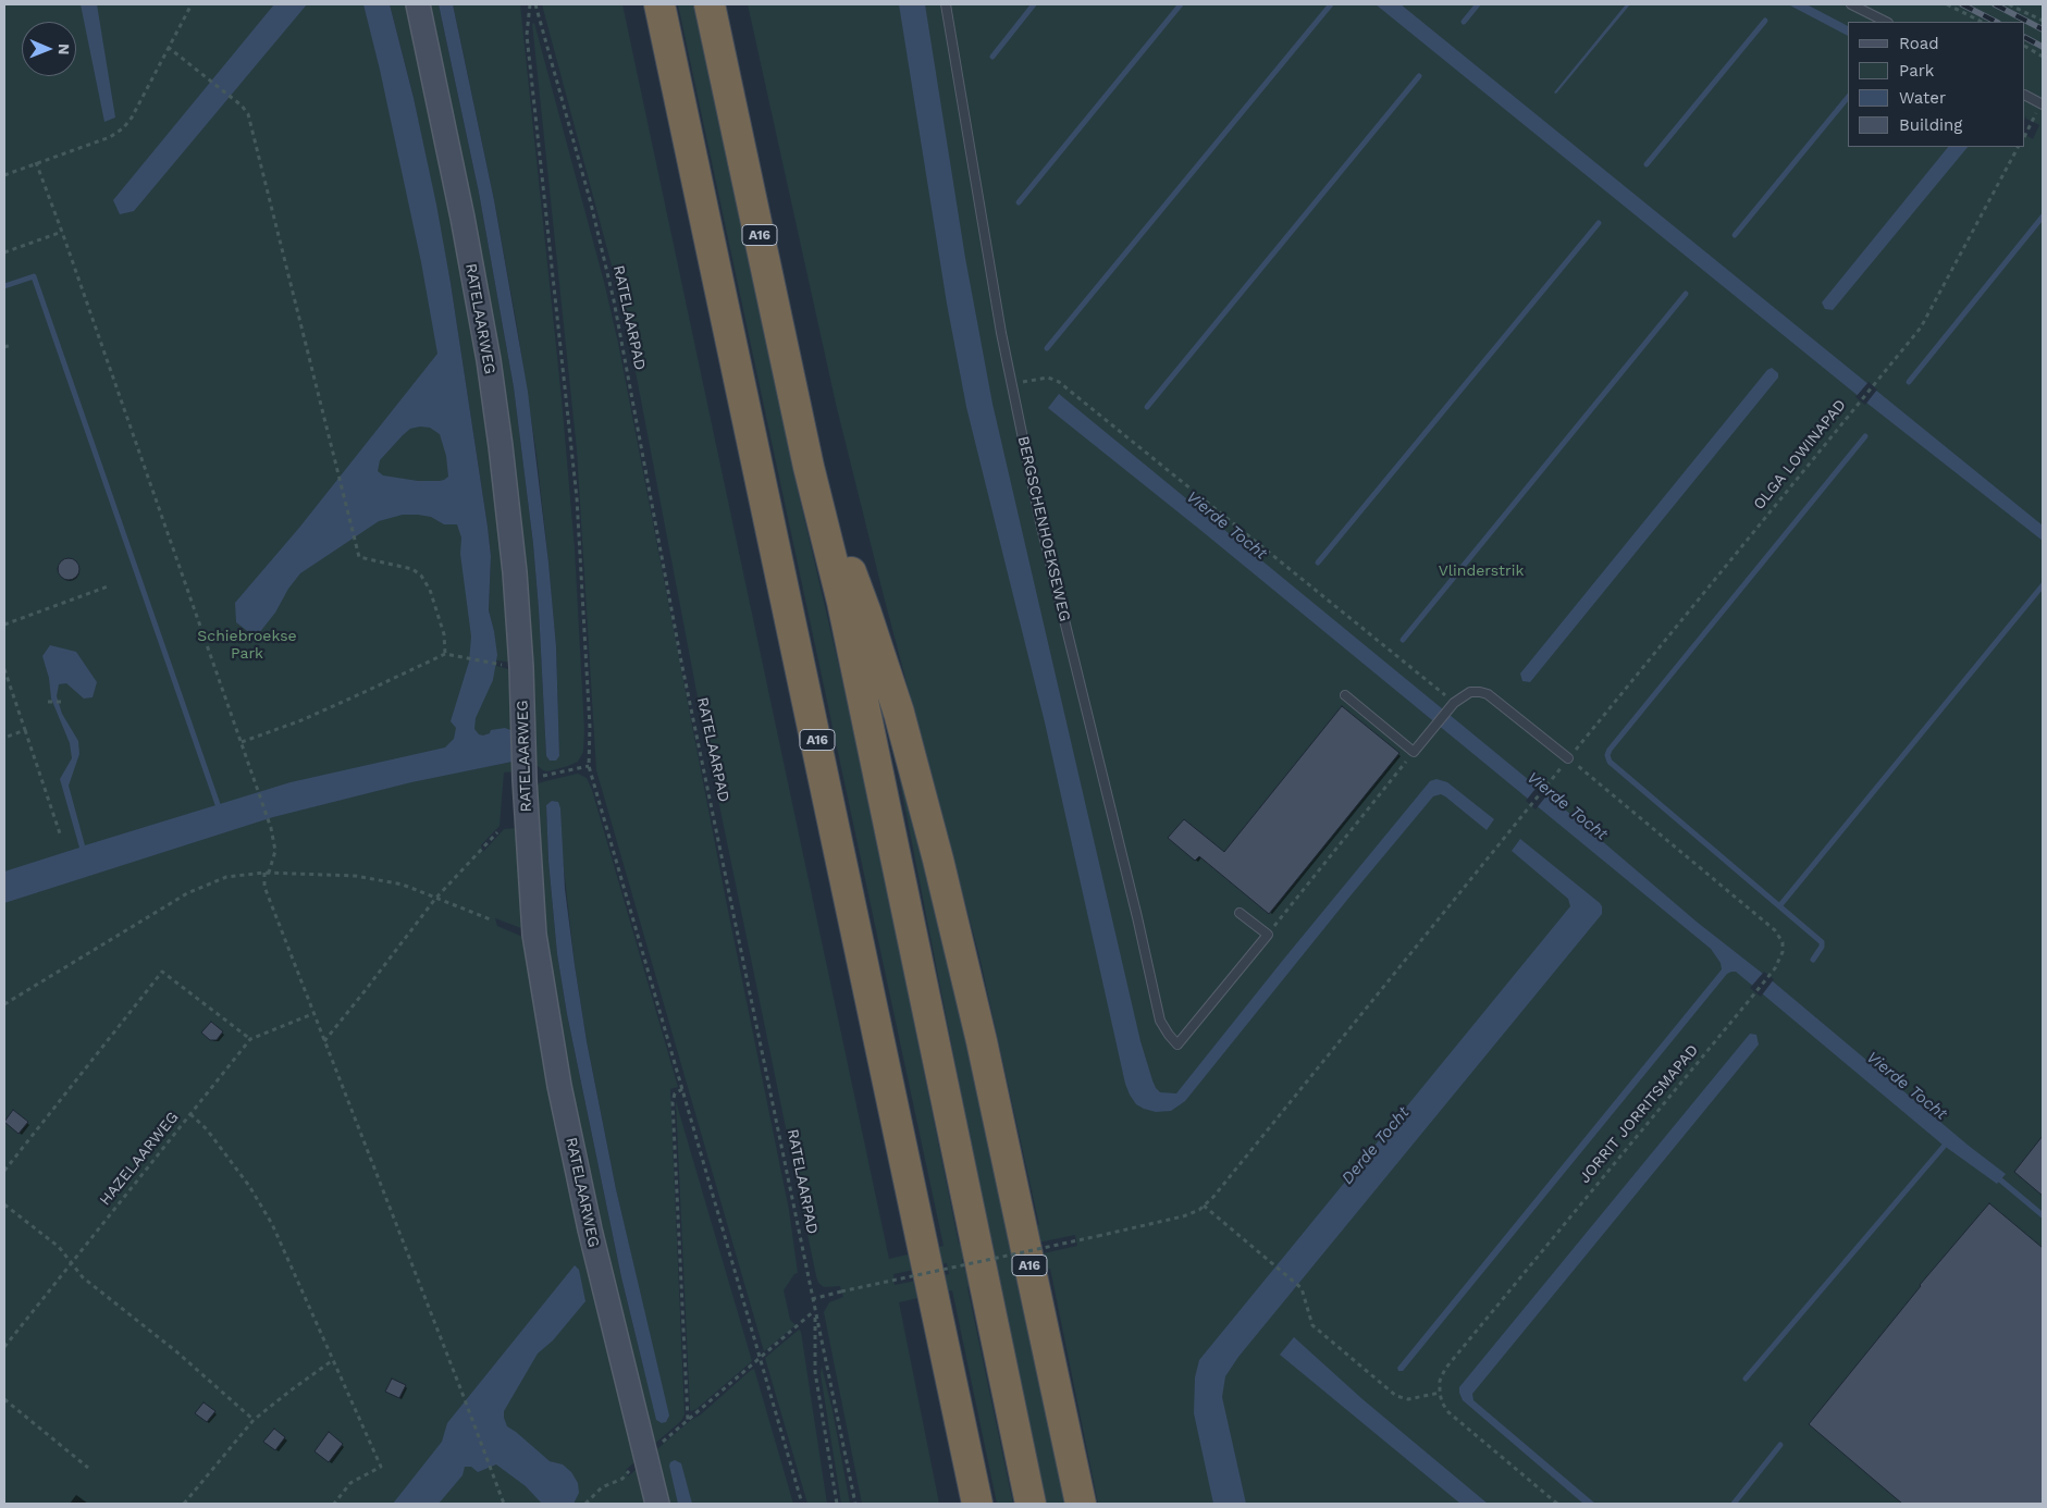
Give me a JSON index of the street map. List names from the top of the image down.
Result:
{
  "streets": {
    "highway": ["A16"],
    "street": ["RATELAARWEG"],
    "lane": ["BERGSCHENHOEKSEWEG"],
    "path": [
      "RATELAARPAD",
      "OLGA LOWINAPAD",
      "JORRIT JORRITSMAPAD",
      "HAZELAARWEG"
    ]
  },
  "crossings": [
    ["OLGA LOWINAPAD", "JORRIT JORRITSMAPAD"]
  ],
  "water": ["Vierde Tocht", "Derde Tocht"],
  "parks": ["Vlinderstrik", "Schiebroekse Park"],
  "legend": [
    "Road",
    "Park",
    "Water",
    "Building"
  ],
  "north": "right"
}
